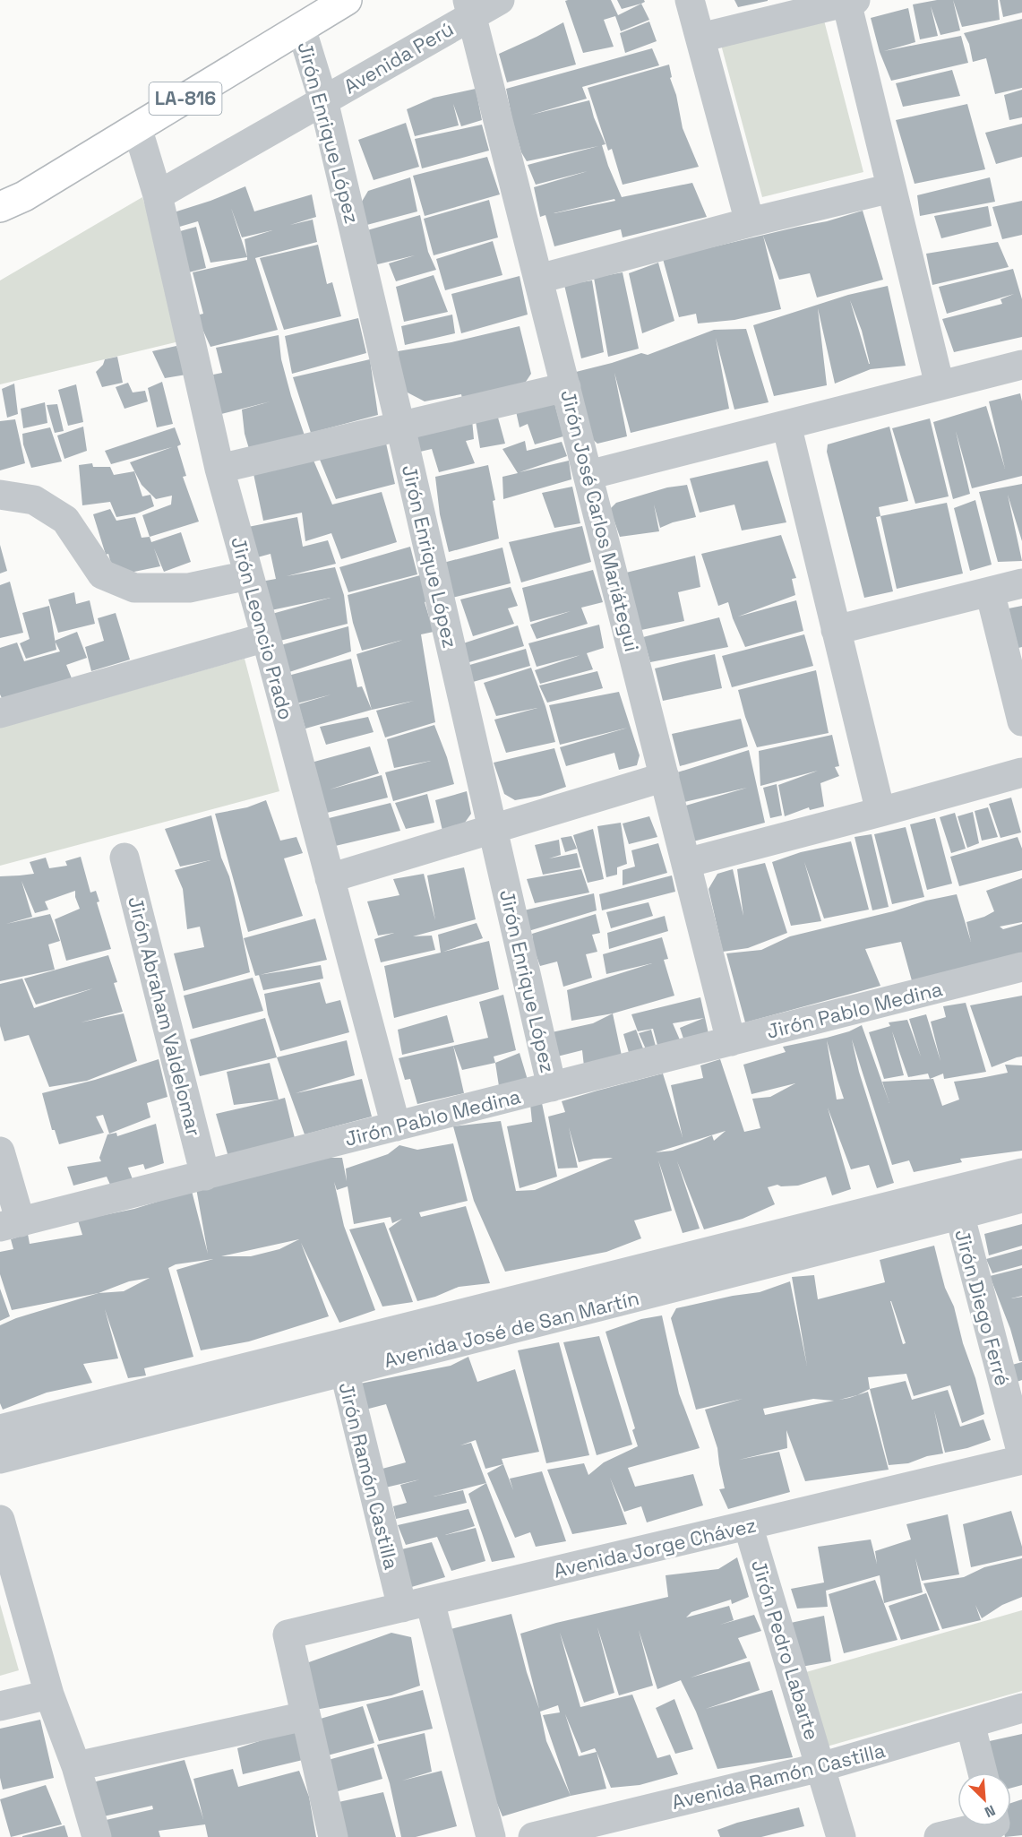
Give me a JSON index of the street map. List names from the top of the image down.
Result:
{
  "streets": {
    "highway": ["LA-816"],
    "street": [
      "Avenida Perú",
      "Jirón Enrique López",
      "Jirón José Carlos Mariátegui",
      "Jirón Leoncio Prado",
      "Jirón Pablo Medina",
      "Jirón Abraham Valdelomar",
      "Jirón Diego Ferré",
      "Avenida José de San Martín",
      "Jirón Ramón Castilla",
      "Avenida Jorge Chávez",
      "Jirón Pedro Labarte",
      "Avenida Ramón Castilla"
    ]
  },
  "crossings": [
    ["Avenida Perú", "Jirón Enrique López"],
    ["Avenida Perú", "Jirón José Carlos Mariátegui"],
    ["Avenida Perú", "Jirón Leoncio Prado"],
    ["LA-816", "Jirón Enrique López"],
    ["LA-816", "Jirón Leoncio Prado"],
    ["Jirón Enrique López", "Jirón Pablo Medina"],
    ["Jirón José Carlos Mariátegui", "Jirón Pablo Medina"],
    ["Jirón Leoncio Prado", "Jirón Pablo Medina"],
    ["Jirón Pablo Medina", "Jirón Abraham Valdelomar"],
    ["Jirón Diego Ferré", "Avenida José de San Martín"],
    ["Avenida José de San Martín", "Jirón Ramón Castilla"],
    ["Jirón Ramón Castilla", "Avenida Jorge Chávez"],
    ["Avenida Jorge Chávez", "Jirón Pedro Labarte"],
    ["Jirón Pedro Labarte", "Avenida Ramón Castilla"]
  ],
  "north": "bottom right"
}
